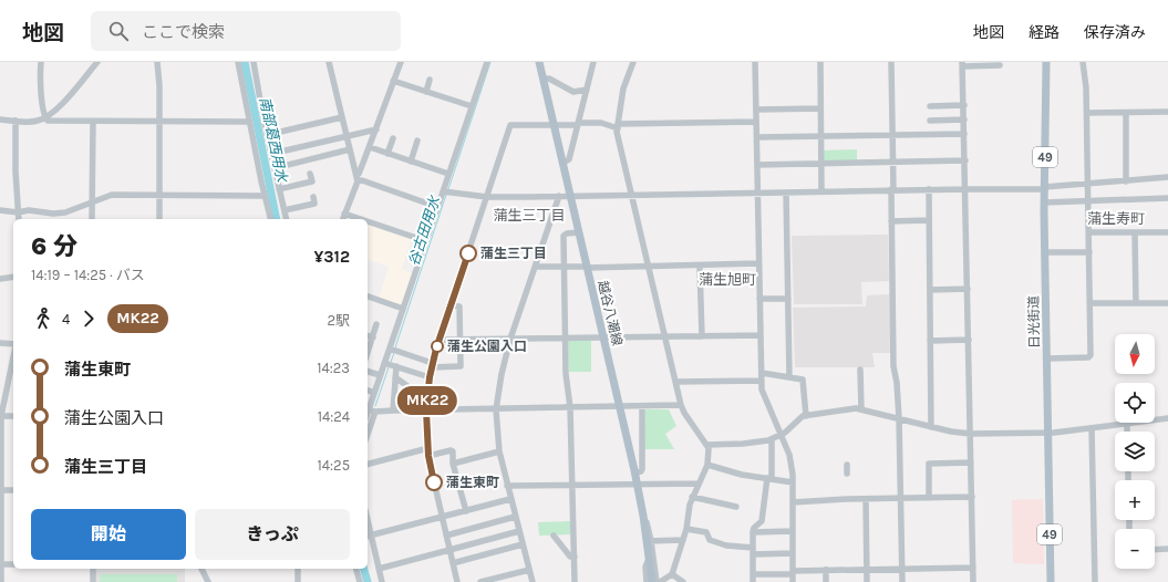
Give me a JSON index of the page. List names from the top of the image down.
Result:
{
  "streets": {
    "main road": ["49", "越谷八潮線", "日光街道"]
  },
  "districts": ["蒲生三丁目", "蒲生寿町", "蒲生旭町"],
  "water": ["南部葛西用水", "谷古田用水"],
  "places": ["蒲生三丁目", "蒲生公園入口", "蒲生東町"],
  "lines": ["bus line MK22"],
  "north": "bottom",
  "page": {
    "header": "地図",
    "search": "ここで検索",
    "nav": ["地図", "経路", "保存済み"],
    "on_map": "MK22",
    "heading": ["6 分", "14:19 – 14:25 · バス", "¥312"],
    "legs": ["4", "MK22", "2駅"],
    "map_buttons": ["+", "−"],
    "list": [
      {
        "name": "蒲生東町",
        "value": "14:23"
      },
      {
        "name": "蒲生公園入口",
        "value": "14:24"
      },
      {
        "name": "蒲生三丁目",
        "value": "14:25"
      }
    ],
    "buttons": ["開始", "きっぷ"]
  }
}
